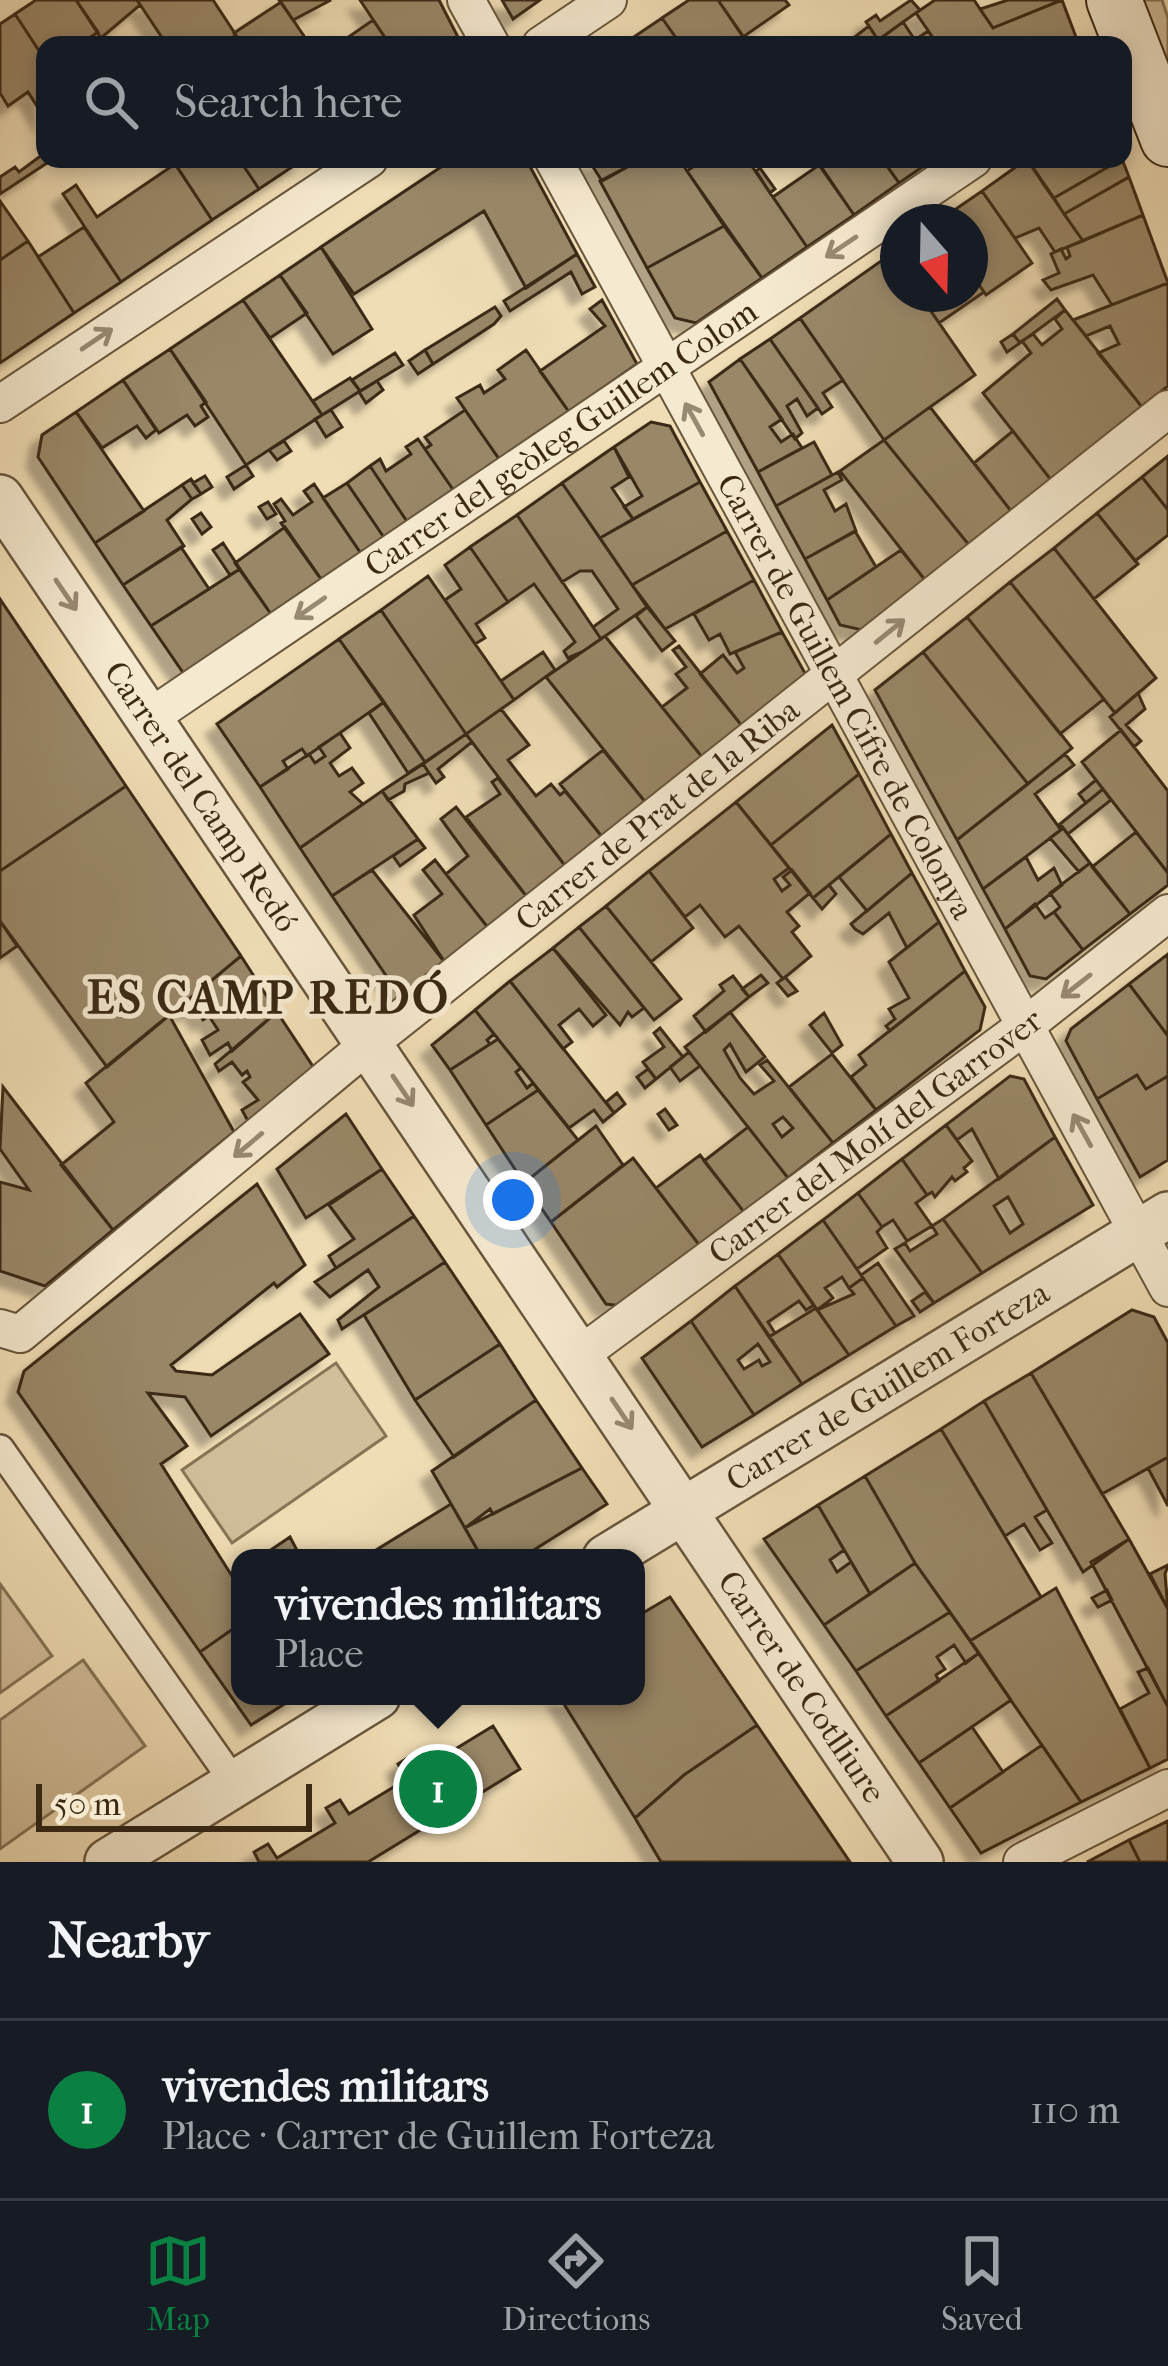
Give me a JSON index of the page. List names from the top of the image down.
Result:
{
  "streets": {
    "street": [
      "Carrer del geòleg Guillem Colom",
      "Carrer de Guillem Cifre de Colonya",
      "Carrer del Camp Redó",
      "Carrer de Prat de la Riba",
      "Carrer del Molí del Garrover",
      "Carrer de Guillem Forteza",
      "Carrer de Cotlliure"
    ]
  },
  "crossings": [
    ["Carrer del geòleg Guillem Colom", "Carrer de Guillem Cifre de Colonya"],
    ["Carrer del geòleg Guillem Colom", "Carrer del Camp Redó"],
    ["Carrer de Guillem Cifre de Colonya", "Carrer de Prat de la Riba"],
    ["Carrer de Guillem Cifre de Colonya", "Carrer del Molí del Garrover"],
    ["Carrer de Guillem Cifre de Colonya", "Carrer de Guillem Forteza"],
    ["Carrer del Camp Redó", "Carrer de Prat de la Riba"],
    ["Carrer del Camp Redó", "Carrer del Molí del Garrover"],
    ["Carrer del Camp Redó", "Carrer de Guillem Forteza"],
    ["Carrer del Camp Redó", "Carrer de Cotlliure"],
    ["Carrer de Guillem Forteza", "Carrer de Cotlliure"]
  ],
  "one_way": ["Carrer del geòleg Guillem Colom", "Carrer de Guillem Cifre de Colonya", "Carrer del Camp Redó"],
  "districts": ["ES CAMP REDÓ"],
  "scale_bar": "50 m",
  "north": "bottom",
  "page": {
    "search": "Search here",
    "popup": ["vivendes militars", "Place"],
    "pins": "1",
    "scale": "50 m",
    "heading": "Nearby",
    "list": [
      {
        "mark": "1",
        "name": "vivendes militars",
        "note": "Place · Carrer de Guillem Forteza",
        "value": "110 m"
      }
    ],
    "nav": ["Map", "Directions", "Saved"]
  }
}
